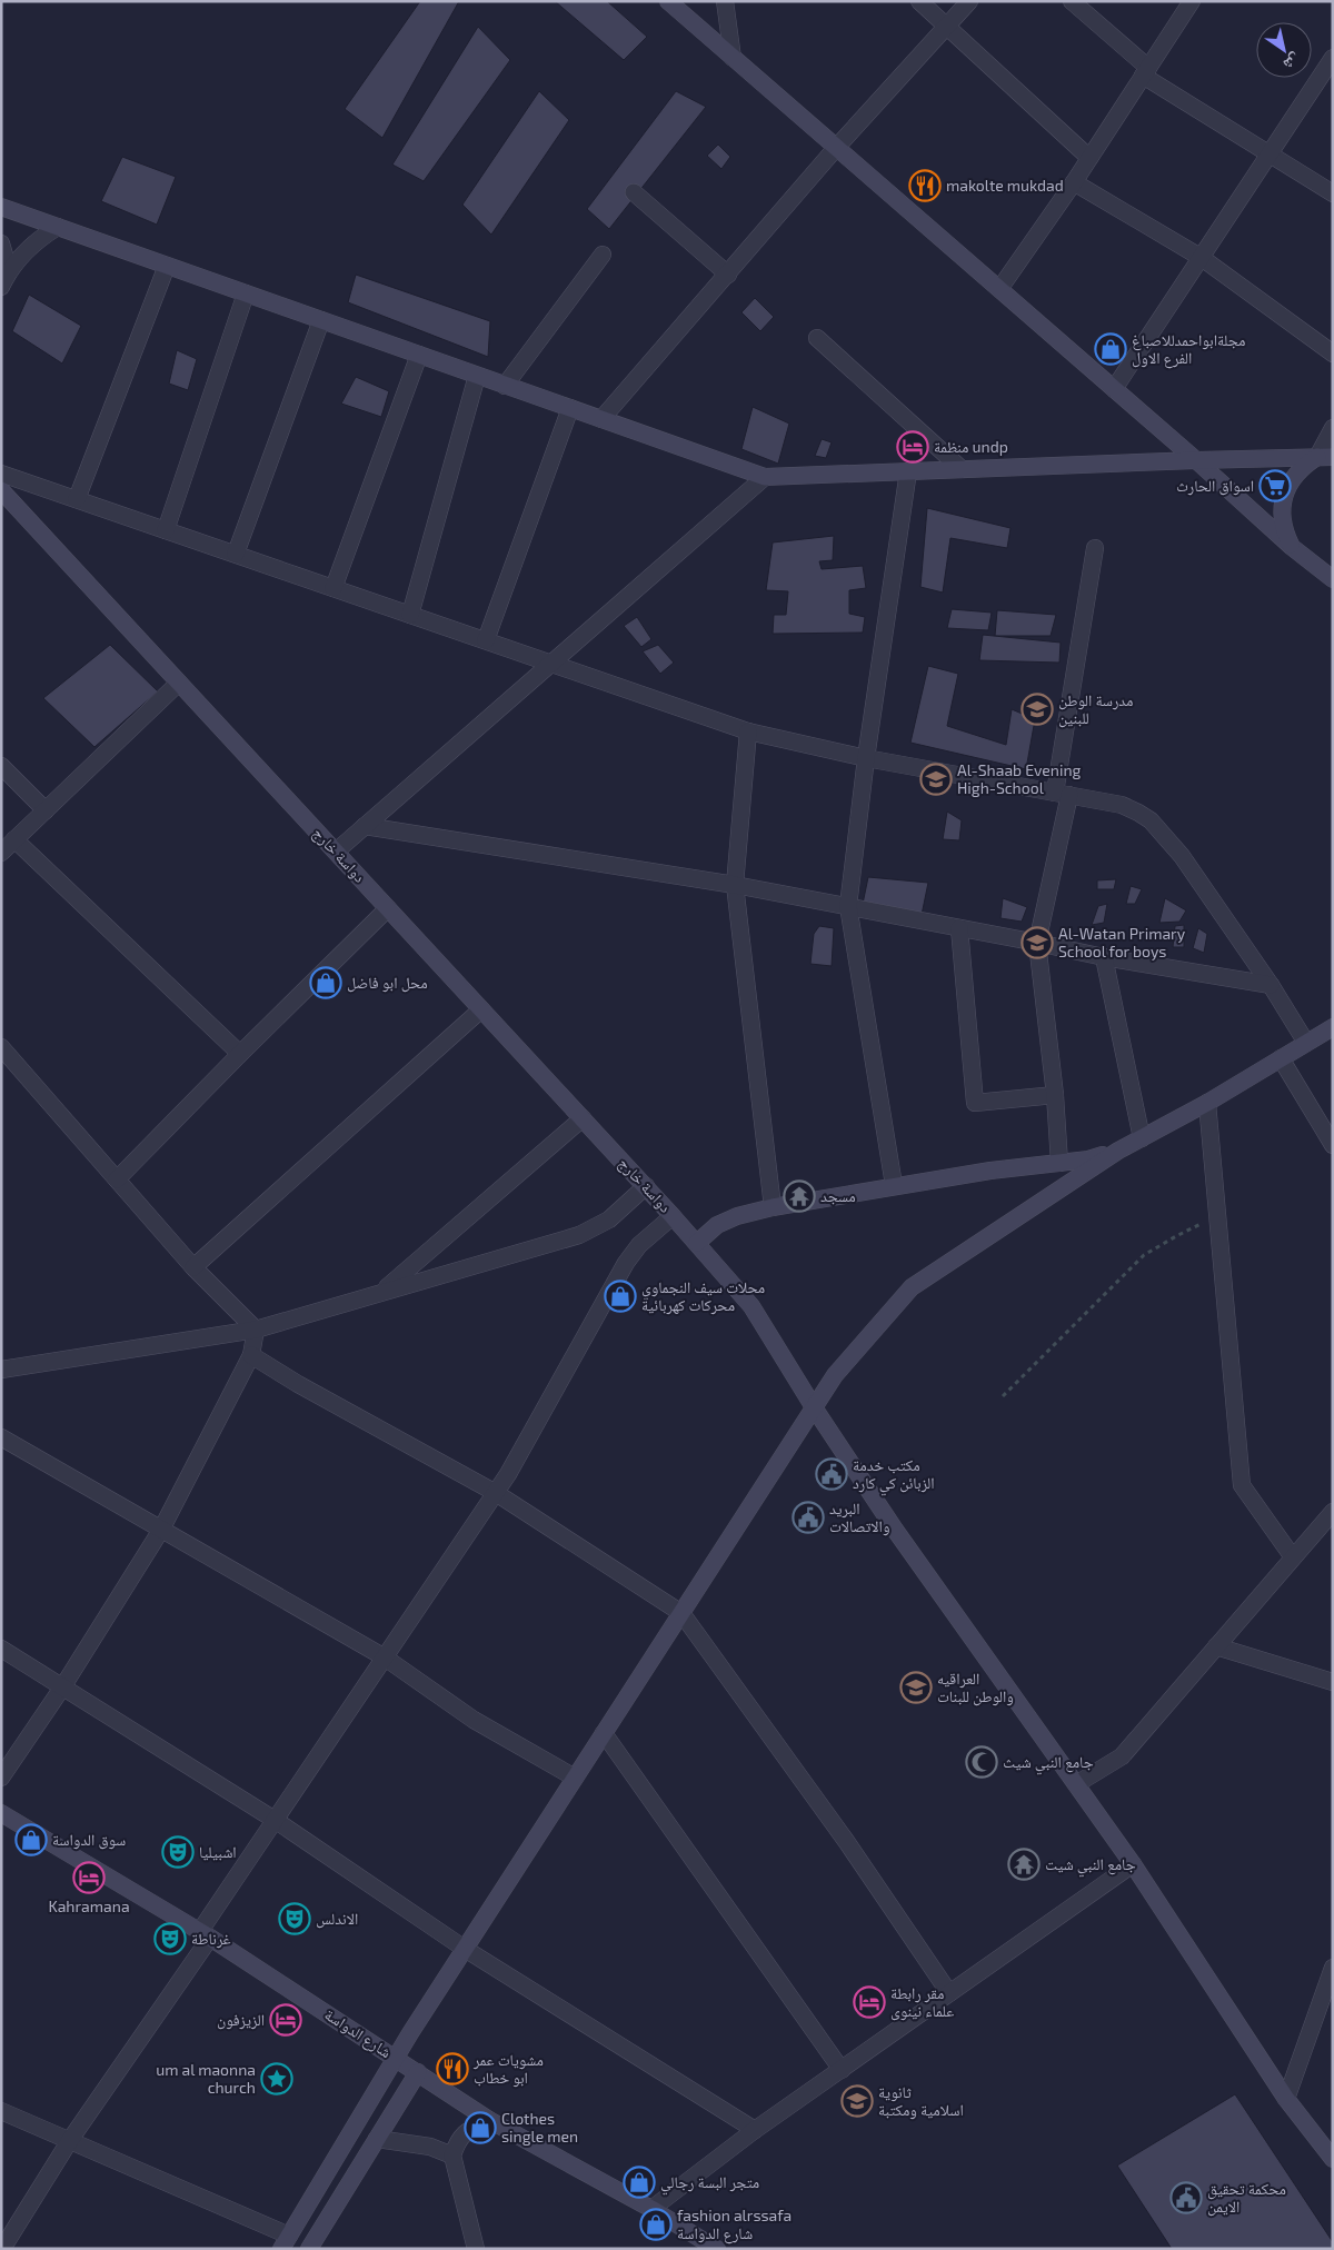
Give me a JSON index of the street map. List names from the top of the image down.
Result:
{
  "streets": {
    "street": ["دواسة خارج", "شارع الدواسة"]
  },
  "places": {
    "restaurant": ["makolte mukdad", "مشويات عمر ابو خطاب"],
    "shop": [
      "مجلةابواحمدللاصباغ الفرع الاول",
      "محل ابو فاضل",
      "محلات سيف النجماوي محركات كهربائية",
      "سوق الدواسة",
      "Clothes single men",
      "متجر البسة رجالي",
      "fashion alrssafa شارع الدواسة"
    ],
    "hotel": [
      "منظمة undp",
      "Kahramana",
      "مقر رابطة علماء نينوى",
      "الزيزفون"
    ],
    "supermarket": ["اسواق الحارث"],
    "school or university": [
      "مدرسة الوطن للبنين",
      "Al-Shaab Evening High-School",
      "Al-Watan Primary School for boys",
      "العراقيه والوطن للبنات",
      "ثانوية اسلامية ومكتبة"
    ],
    "temple": ["مسجد", "جامع النبي شيت"],
    "public building": ["مكتب خدمة الزبائن كي كارد", "البريد والاتصالات", "محكمة تحقيق الايمن"],
    "mosque": ["جامع النبي شيث"],
    "theatre": ["اشبيليا", "الاندلس", "غرناطة"],
    "place": ["um al maonna church"]
  },
  "north": "bottom right"
}
